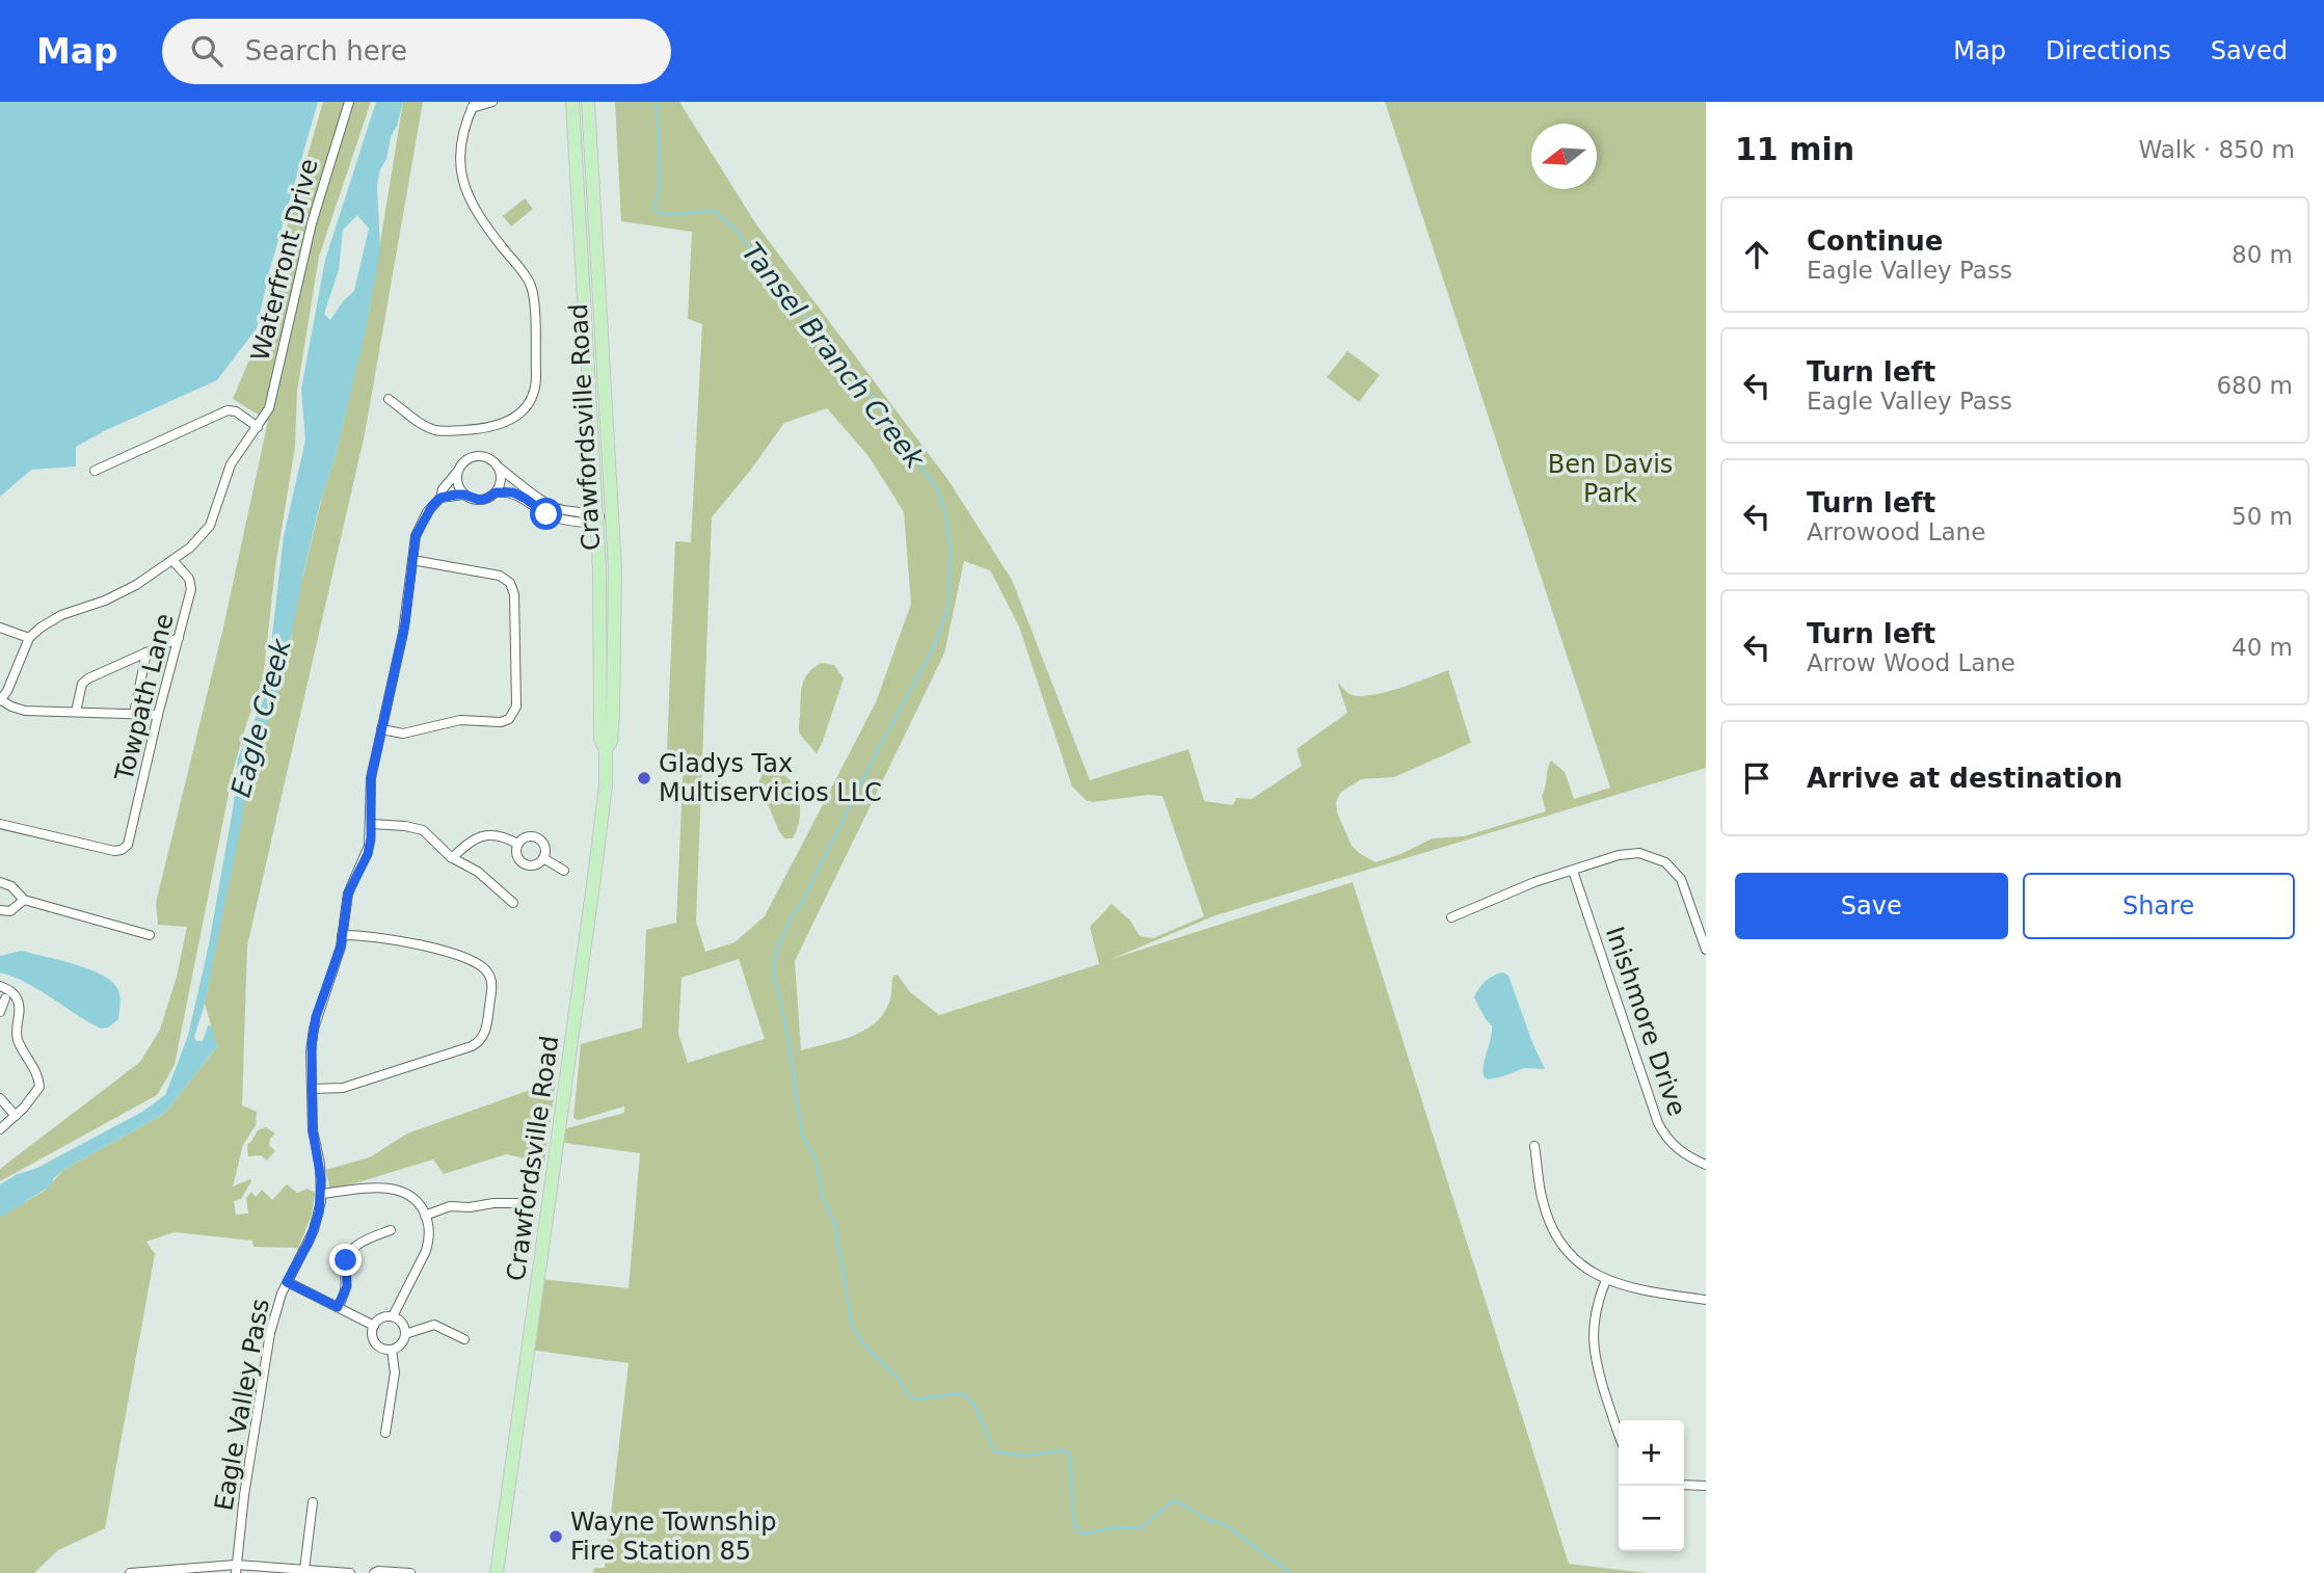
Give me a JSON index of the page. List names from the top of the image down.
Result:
{
  "streets": {
    "main road": ["Crawfordsville Road"],
    "street": [
      "Waterfront Drive",
      "Towpath Lane",
      "Inishmore Drive",
      "Eagle Valley Pass"
    ]
  },
  "crossings": [
    ["Waterfront Drive", "Towpath Lane"]
  ],
  "water": ["Tansel Branch Creek", "Eagle Creek"],
  "parks": ["Ben Davis Park"],
  "places": ["Gladys Tax Multiservicios LLC", "Wayne Township Fire Station 85"],
  "north": "left",
  "page": {
    "header": "Map",
    "search": "Search here",
    "nav": ["Map", "Directions", "Saved"],
    "heading": ["11 min", "Walk · 850 m"],
    "list": [
      ["Continue", "Eagle Valley Pass", "80 m"],
      ["Turn left", "Eagle Valley Pass", "680 m"],
      ["Turn left", "Arrowood Lane", "50 m"],
      ["Turn left", "Arrow Wood Lane", "40 m"],
      "Arrive at destination"
    ],
    "buttons": ["Save", "Share"],
    "map_buttons": ["+", "−"]
  }
}
